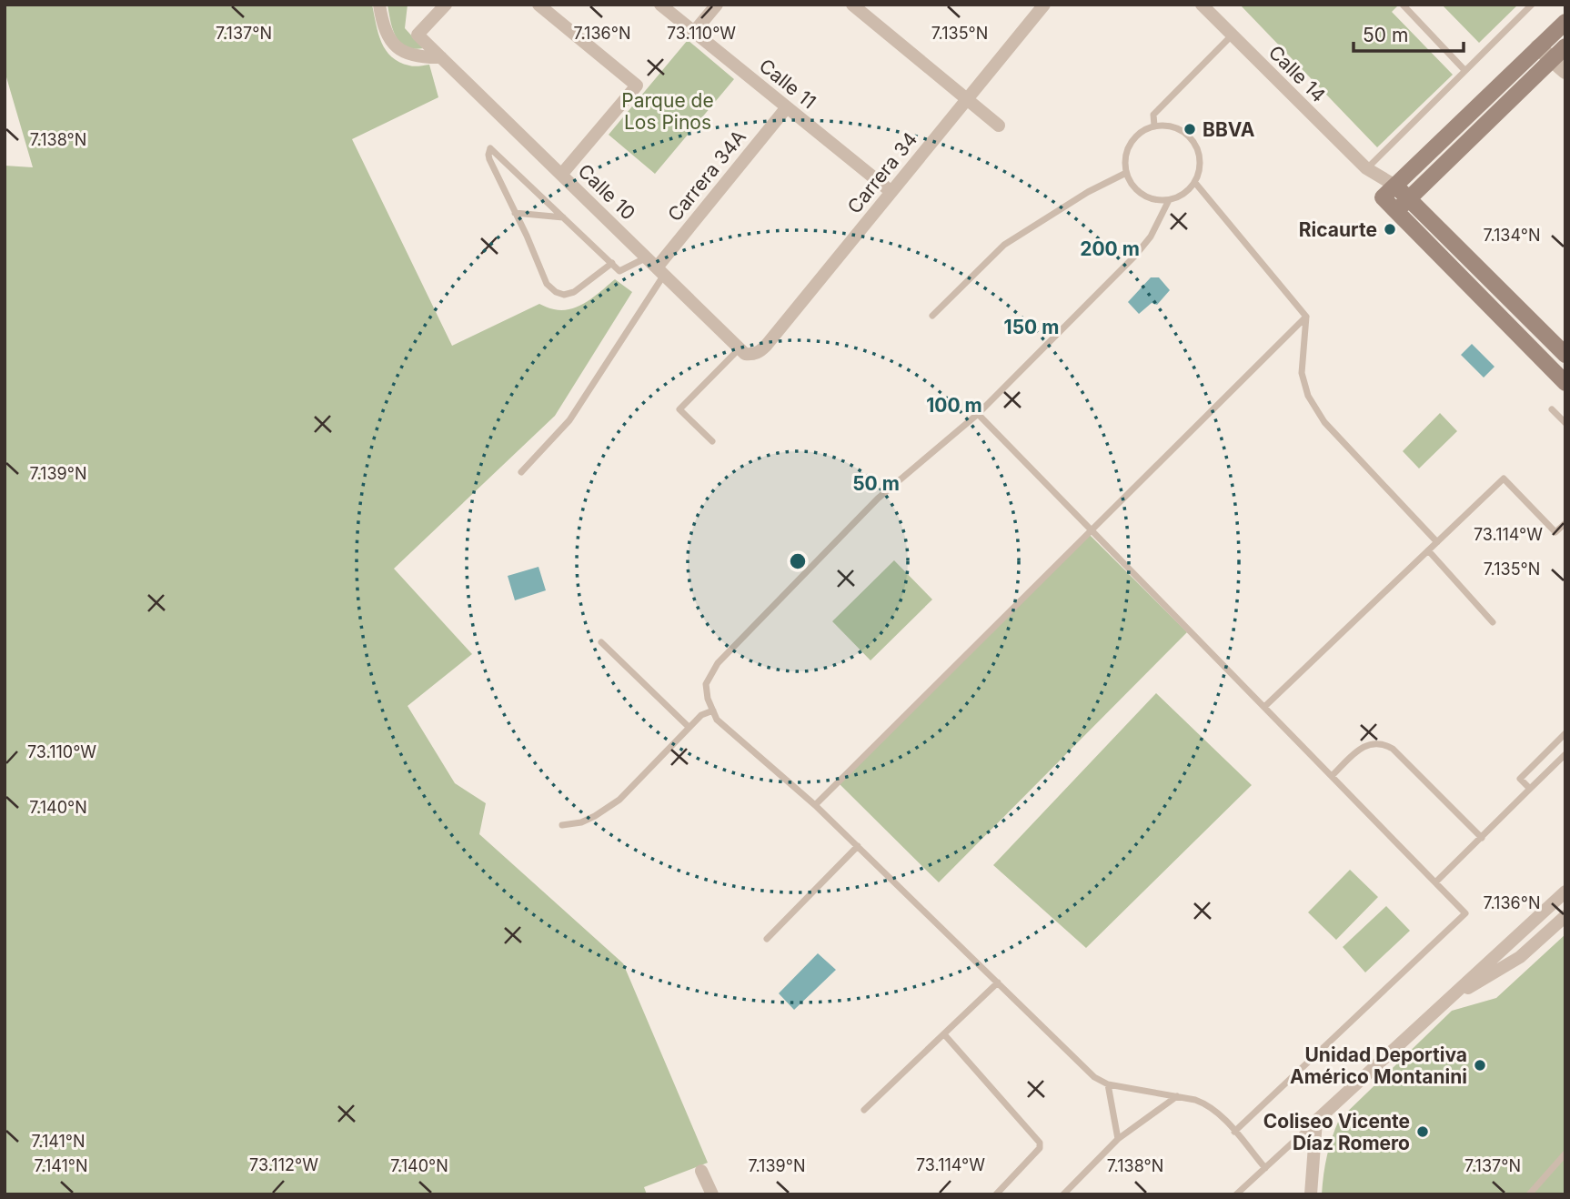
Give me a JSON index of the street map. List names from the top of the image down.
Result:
{
  "streets": {
    "street": [
      "Calle 14",
      "Calle 11",
      "Carrera 34",
      "Carrera 34A",
      "Calle 10"
    ]
  },
  "crossings": [
    ["Calle 11", "Carrera 34"],
    ["Calle 11", "Carrera 34A"],
    ["Carrera 34", "Calle 10"],
    ["Carrera 34A", "Calle 10"]
  ],
  "parks": ["Parque de Los Pinos"],
  "places": [
    "BBVA",
    "Ricaurte",
    "Unidad Deportiva Américo Montanini",
    "Coliseo Vicente Díaz Romero"
  ],
  "scale_bar": "50 m",
  "coordinates": [
    "7.137°N",
    "7.136°N",
    "7.135°N",
    "73.110°W",
    "7.138°N",
    "7.134°N",
    "7.139°N",
    "73.114°W",
    "7.140°N",
    "7.141°N",
    "73.112°W"
  ],
  "rings": [
    "200 m",
    "150 m",
    "100 m",
    "50 m"
  ]
}
